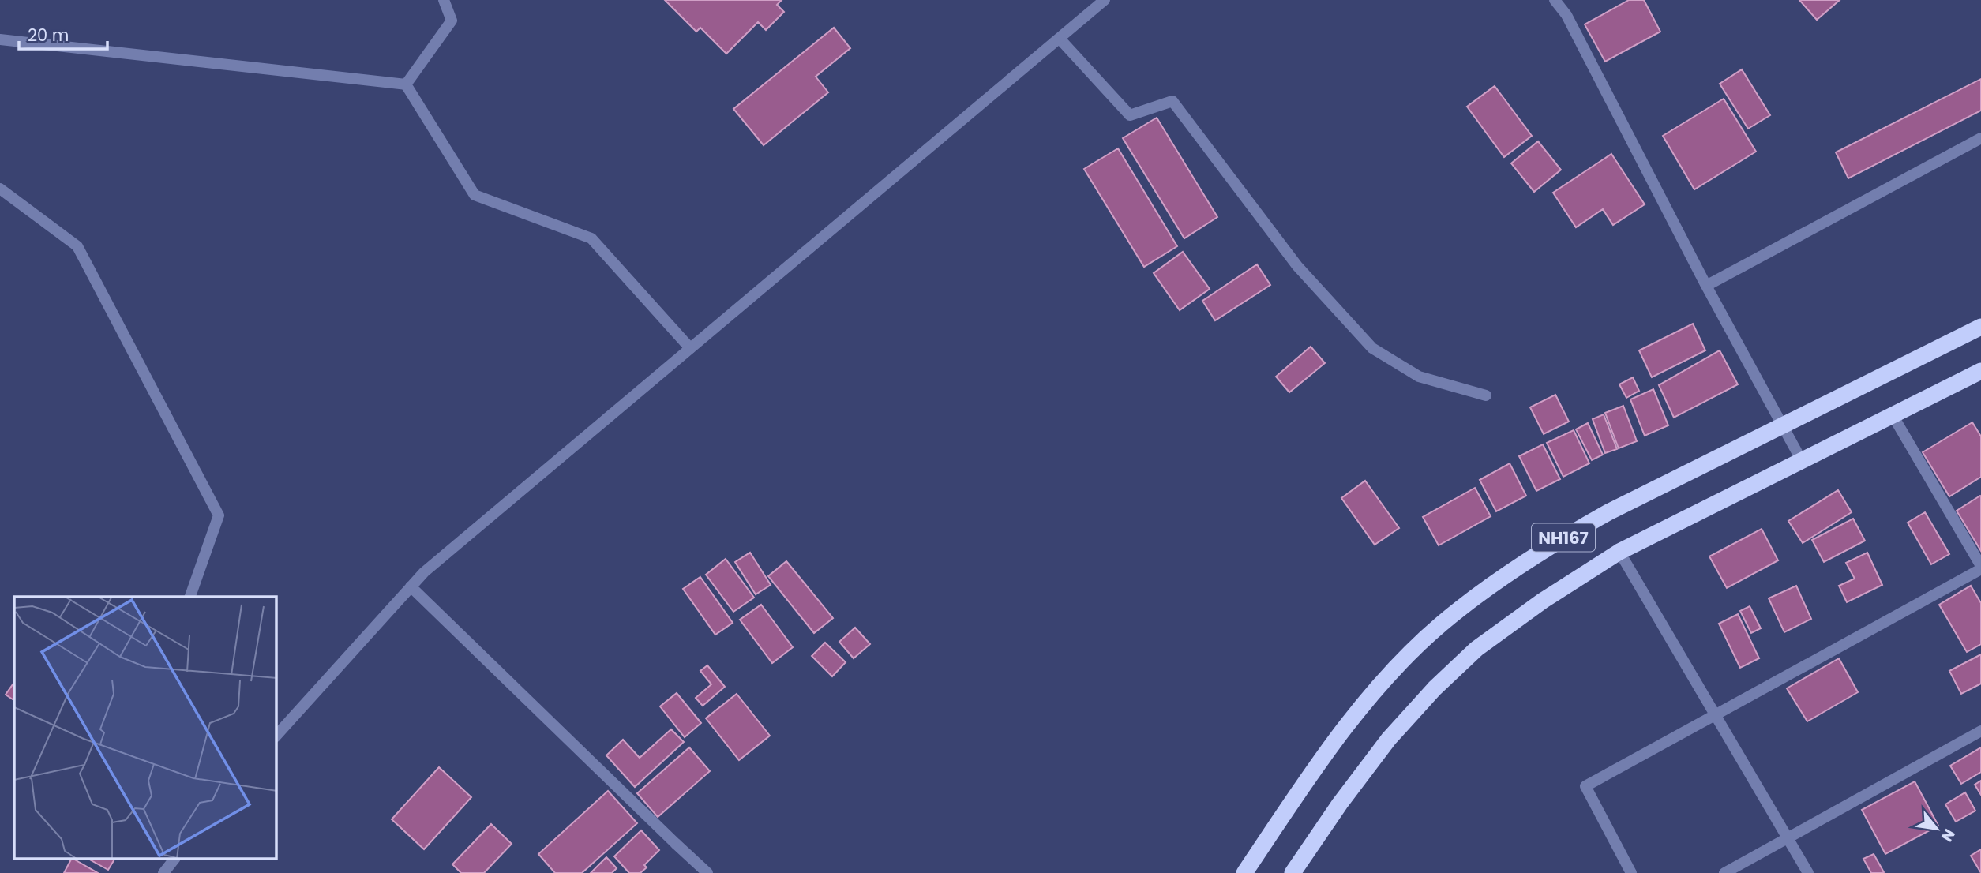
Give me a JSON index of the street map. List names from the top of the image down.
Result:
{
  "streets": {
    "highway": ["NH167"]
  },
  "scale_bar": "20 m",
  "north": "bottom right"
}
